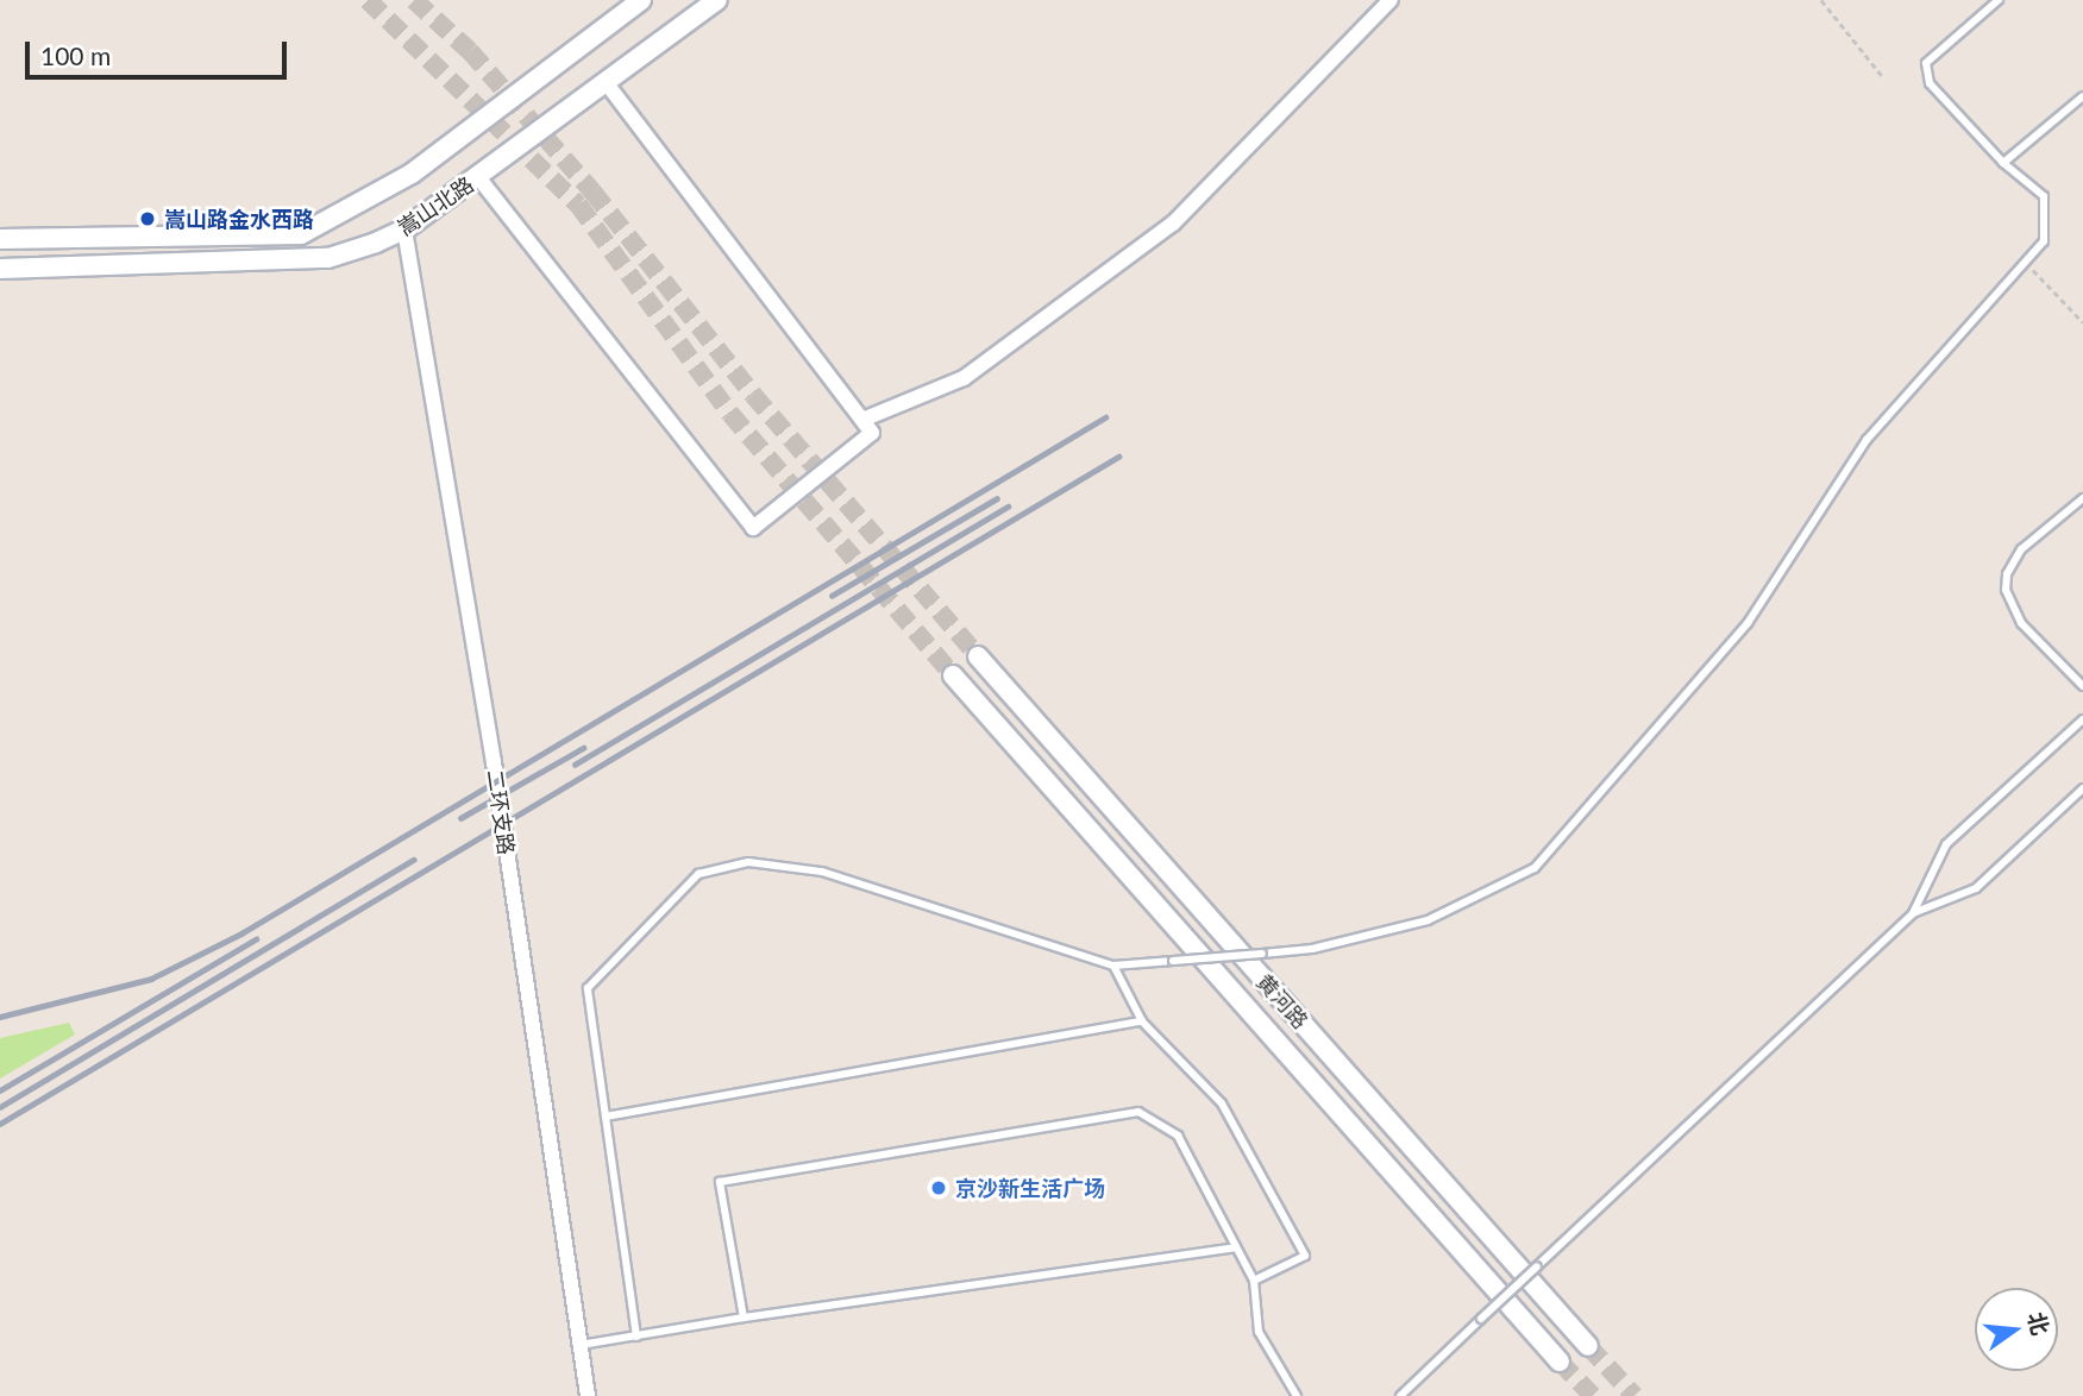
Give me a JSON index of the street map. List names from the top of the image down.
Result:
{
  "streets": {
    "main road": ["嵩山北路", "黄河路"],
    "street": ["二环支路"]
  },
  "crossings": [
    ["嵩山北路", "二环支路"]
  ],
  "places": ["嵩山路金水西路", "京沙新生活广场"],
  "scale_bar": "100 m",
  "north": "right"
}
